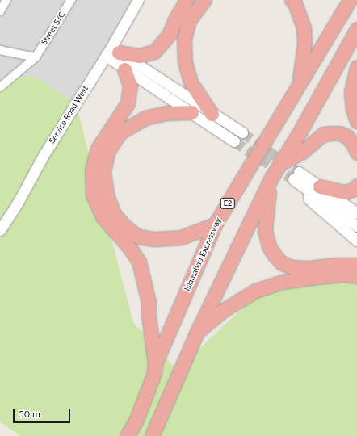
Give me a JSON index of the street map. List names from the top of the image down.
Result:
{
  "streets": {
    "highway": ["E2", "Islamabad Expressway"],
    "street": ["Street 5/C", "Service Road West"]
  },
  "scale_bar": "50 m"
}
